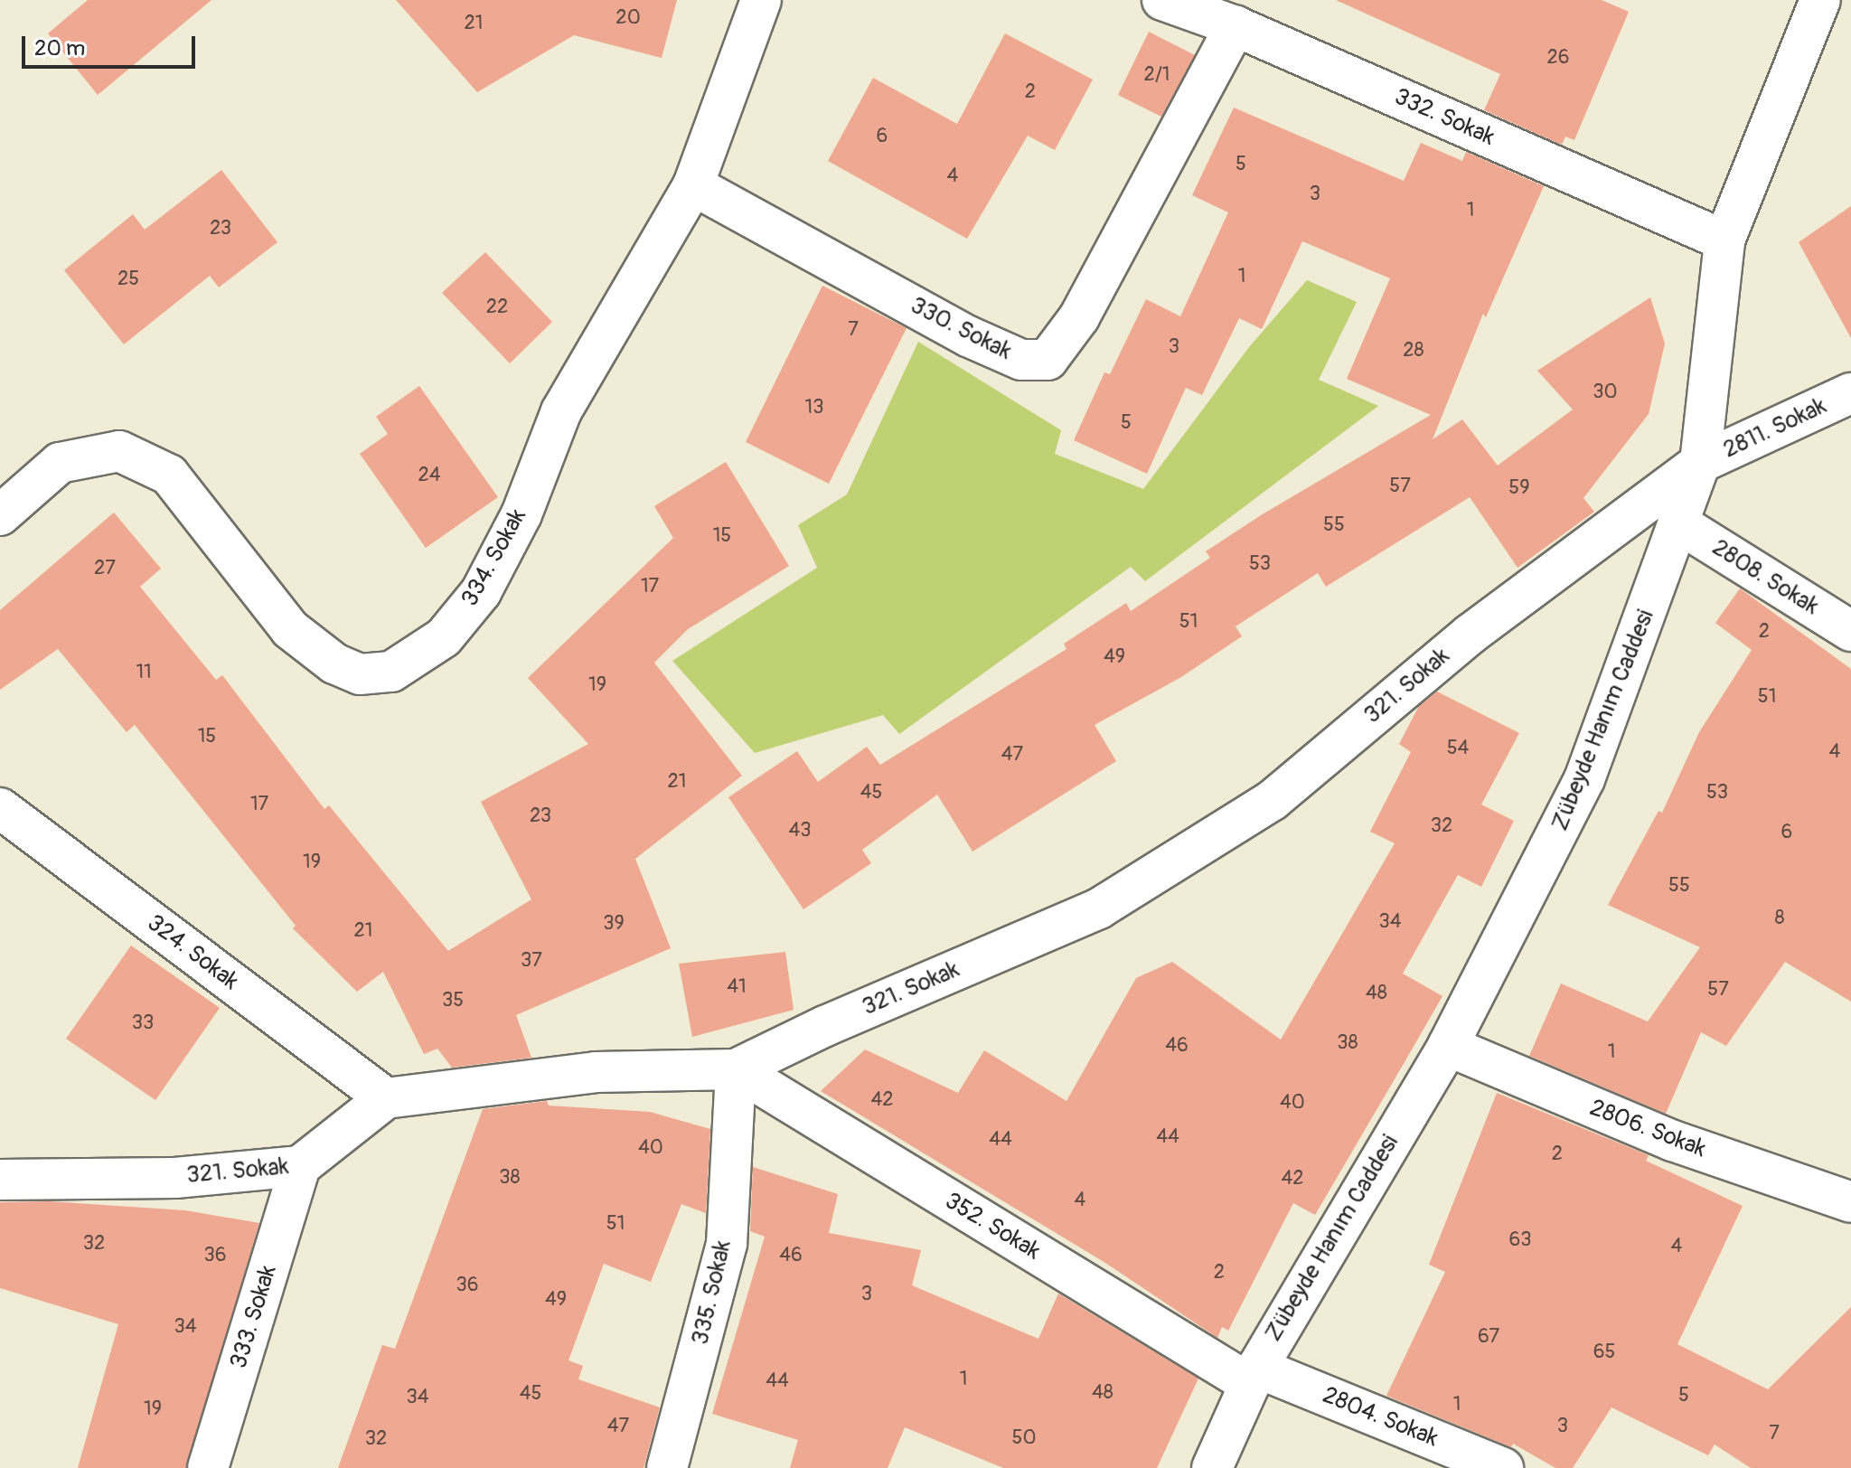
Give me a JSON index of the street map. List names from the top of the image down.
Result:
{
  "streets": {
    "street": [
      "332. Sokak",
      "330. Sokak",
      "2811. Sokak",
      "334. Sokak",
      "2808. Sokak",
      "321. Sokak",
      "Zübeyde Hanım Caddesi",
      "324. Sokak",
      "2806. Sokak",
      "352. Sokak",
      "335. Sokak",
      "333. Sokak",
      "2804. Sokak"
    ]
  },
  "crossings": [
    ["332. Sokak", "330. Sokak"],
    ["332. Sokak", "Zübeyde Hanım Caddesi"],
    ["330. Sokak", "334. Sokak"],
    ["2811. Sokak", "321. Sokak"],
    ["2811. Sokak", "Zübeyde Hanım Caddesi"],
    ["2808. Sokak", "Zübeyde Hanım Caddesi"],
    ["321. Sokak", "Zübeyde Hanım Caddesi"],
    ["321. Sokak", "324. Sokak"],
    ["321. Sokak", "352. Sokak"],
    ["321. Sokak", "335. Sokak"],
    ["321. Sokak", "333. Sokak"],
    ["Zübeyde Hanım Caddesi", "2806. Sokak"],
    ["Zübeyde Hanım Caddesi", "352. Sokak"],
    ["Zübeyde Hanım Caddesi", "2804. Sokak"],
    ["352. Sokak", "335. Sokak"],
    ["352. Sokak", "2804. Sokak"]
  ],
  "house_numbers": [
    "20",
    "21",
    "26",
    "2/1",
    "2",
    "6",
    "5",
    "4",
    "3",
    "1",
    "23",
    "1",
    "25",
    "22",
    "7",
    "3",
    "28",
    "30",
    "13",
    "5",
    "24",
    "57",
    "59",
    "55",
    "15",
    "53",
    "27",
    "17",
    "51",
    "2",
    "49",
    "11",
    "19",
    "51",
    "15",
    "54",
    "4",
    "47",
    "21",
    "45",
    "53",
    "17",
    "23",
    "32",
    "43",
    "6",
    "19",
    "55",
    "8",
    "34",
    "39",
    "21",
    "37",
    "41",
    "57",
    "48",
    "35",
    "33",
    "38",
    "46",
    "1",
    "42",
    "40",
    "44",
    "44",
    "40",
    "2",
    "38",
    "42",
    "4",
    "51",
    "63",
    "32",
    "4",
    "36",
    "46",
    "2",
    "36",
    "3",
    "49",
    "34",
    "67",
    "65",
    "1",
    "44",
    "48",
    "45",
    "5",
    "34",
    "1",
    "19",
    "47",
    "3",
    "7",
    "50",
    "32"
  ],
  "scale_bar": "20 m"
}
